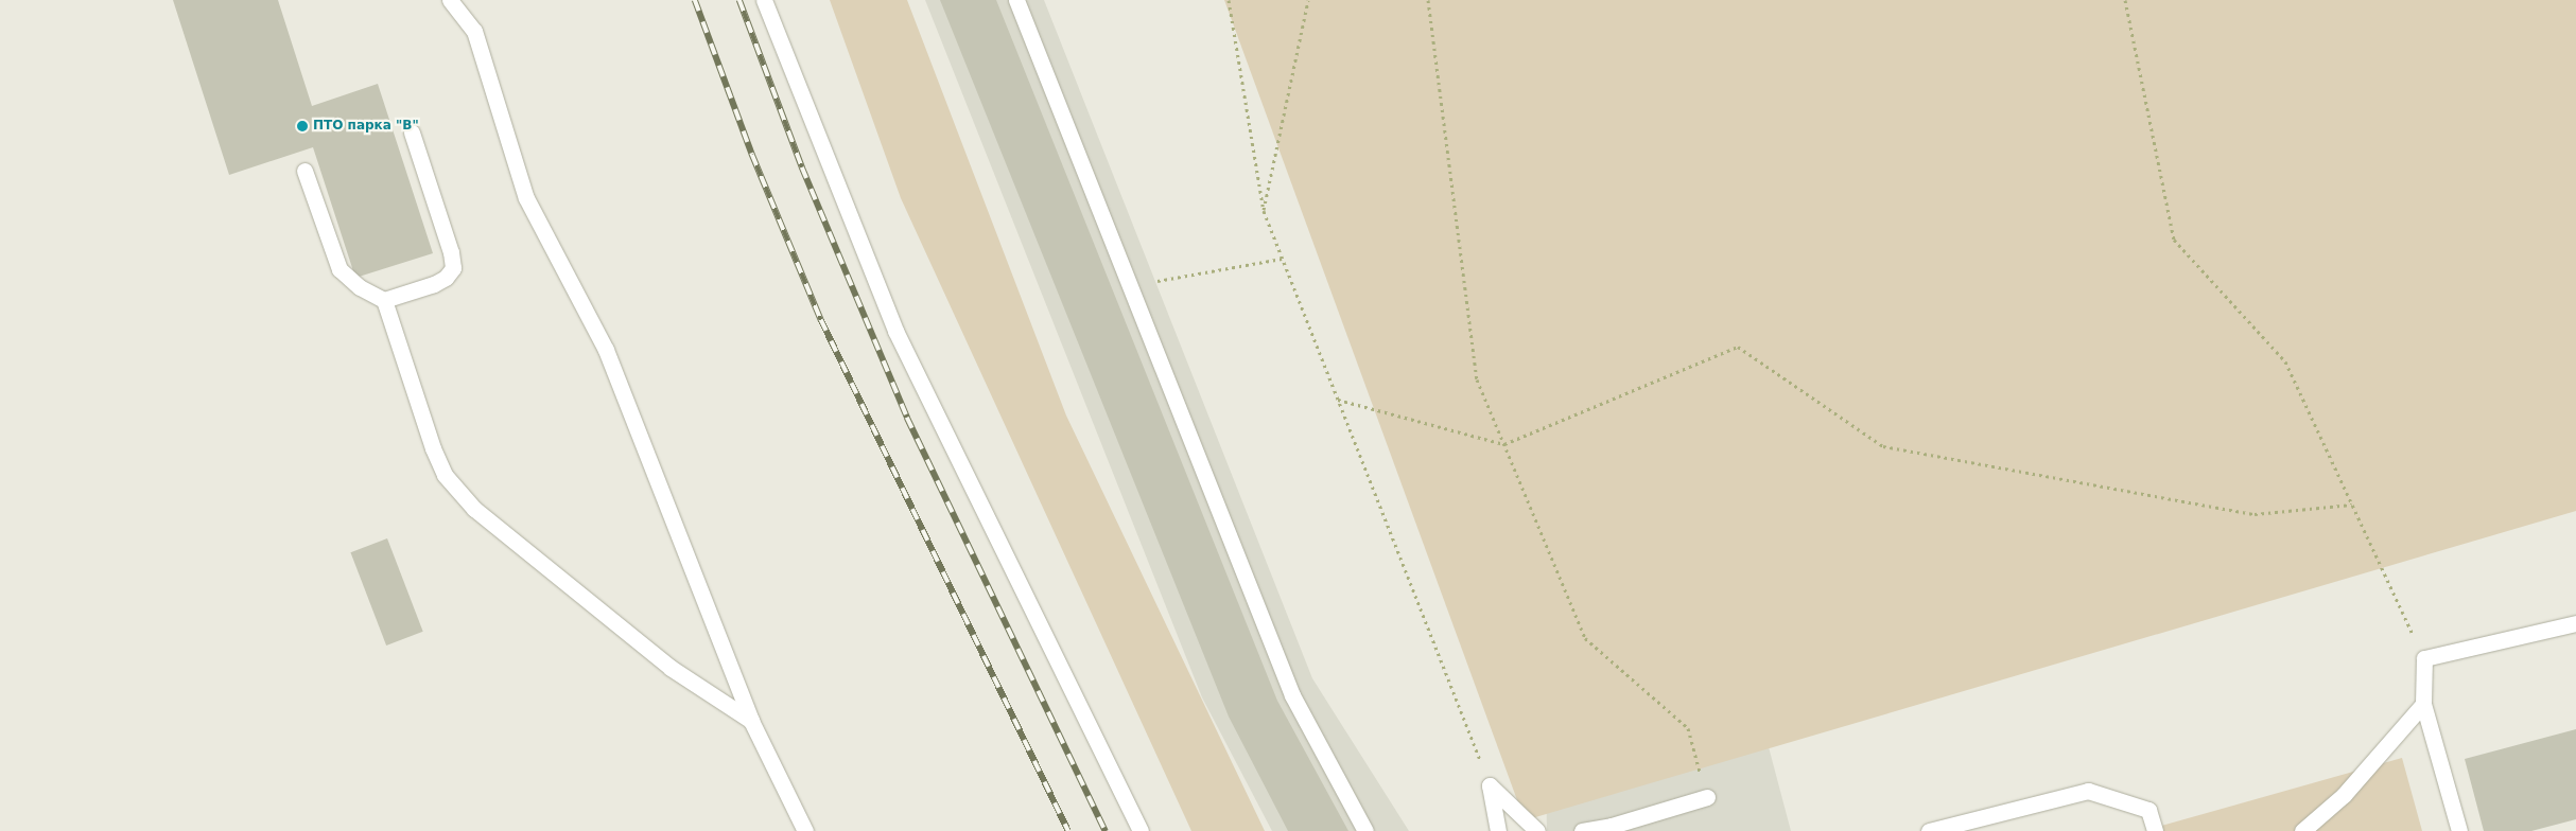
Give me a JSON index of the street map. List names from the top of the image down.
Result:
{
  "places": ["ПТО парка \"В\""]
}
